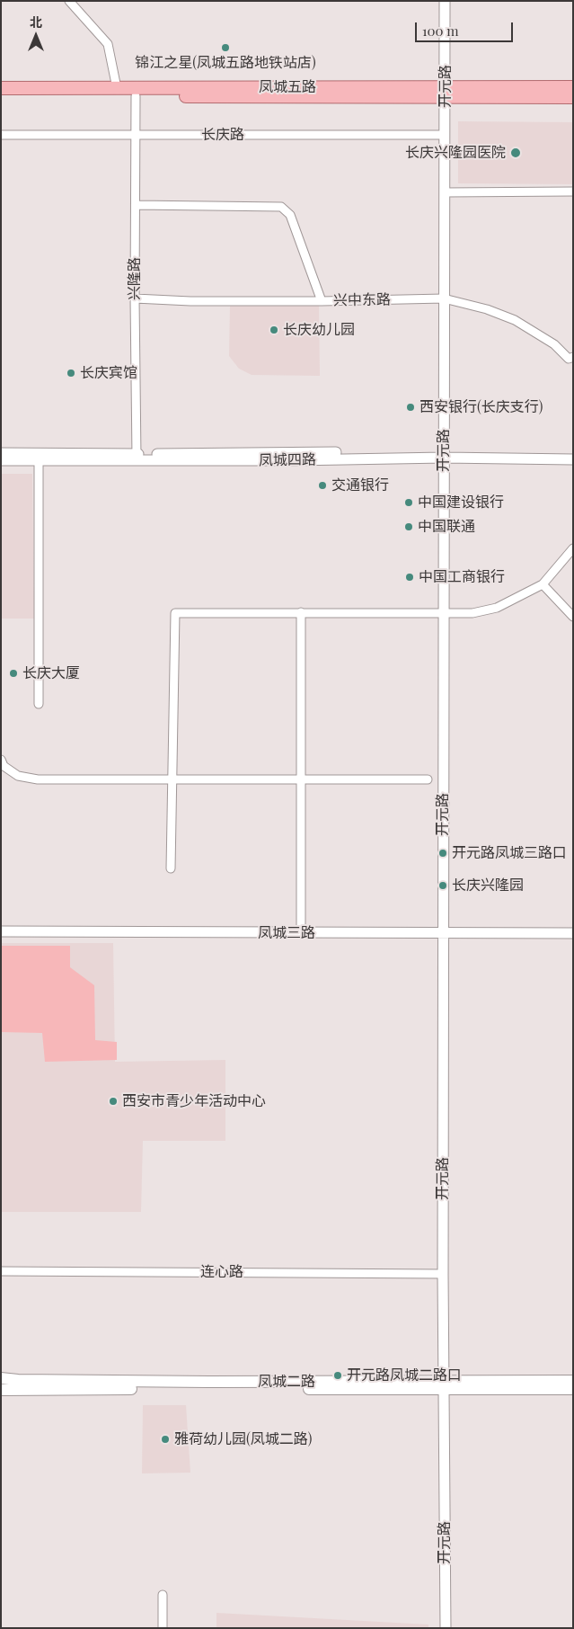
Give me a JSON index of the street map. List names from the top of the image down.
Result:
{
  "streets": {
    "main road": ["凤城五路", "凤城二路"],
    "street": [
      "开元路",
      "长庆路",
      "兴隆路",
      "兴中东路",
      "凤城四路",
      "凤城三路",
      "连心路"
    ]
  },
  "crossings": [
    ["开元路", "凤城五路"],
    ["开元路", "长庆路"],
    ["开元路", "兴中东路"],
    ["开元路", "凤城四路"],
    ["开元路", "凤城三路"],
    ["开元路", "连心路"],
    ["开元路", "凤城二路"],
    ["凤城五路", "兴隆路"],
    ["长庆路", "兴隆路"],
    ["兴隆路", "兴中东路"],
    ["兴隆路", "凤城四路"]
  ],
  "places": [
    "锦江之星(凤城五路地铁站店)",
    "长庆兴隆园医院",
    "长庆幼儿园",
    "长庆宾馆",
    "西安银行(长庆支行)",
    "交通银行",
    "中国建设银行",
    "中国联通",
    "中国工商银行",
    "长庆大厦",
    "开元路凤城三路口",
    "长庆兴隆园",
    "西安市青少年活动中心",
    "开元路凤城二路口",
    "雅荷幼儿园(凤城二路)"
  ],
  "scale_bar": "100 m",
  "north": "top"
}
